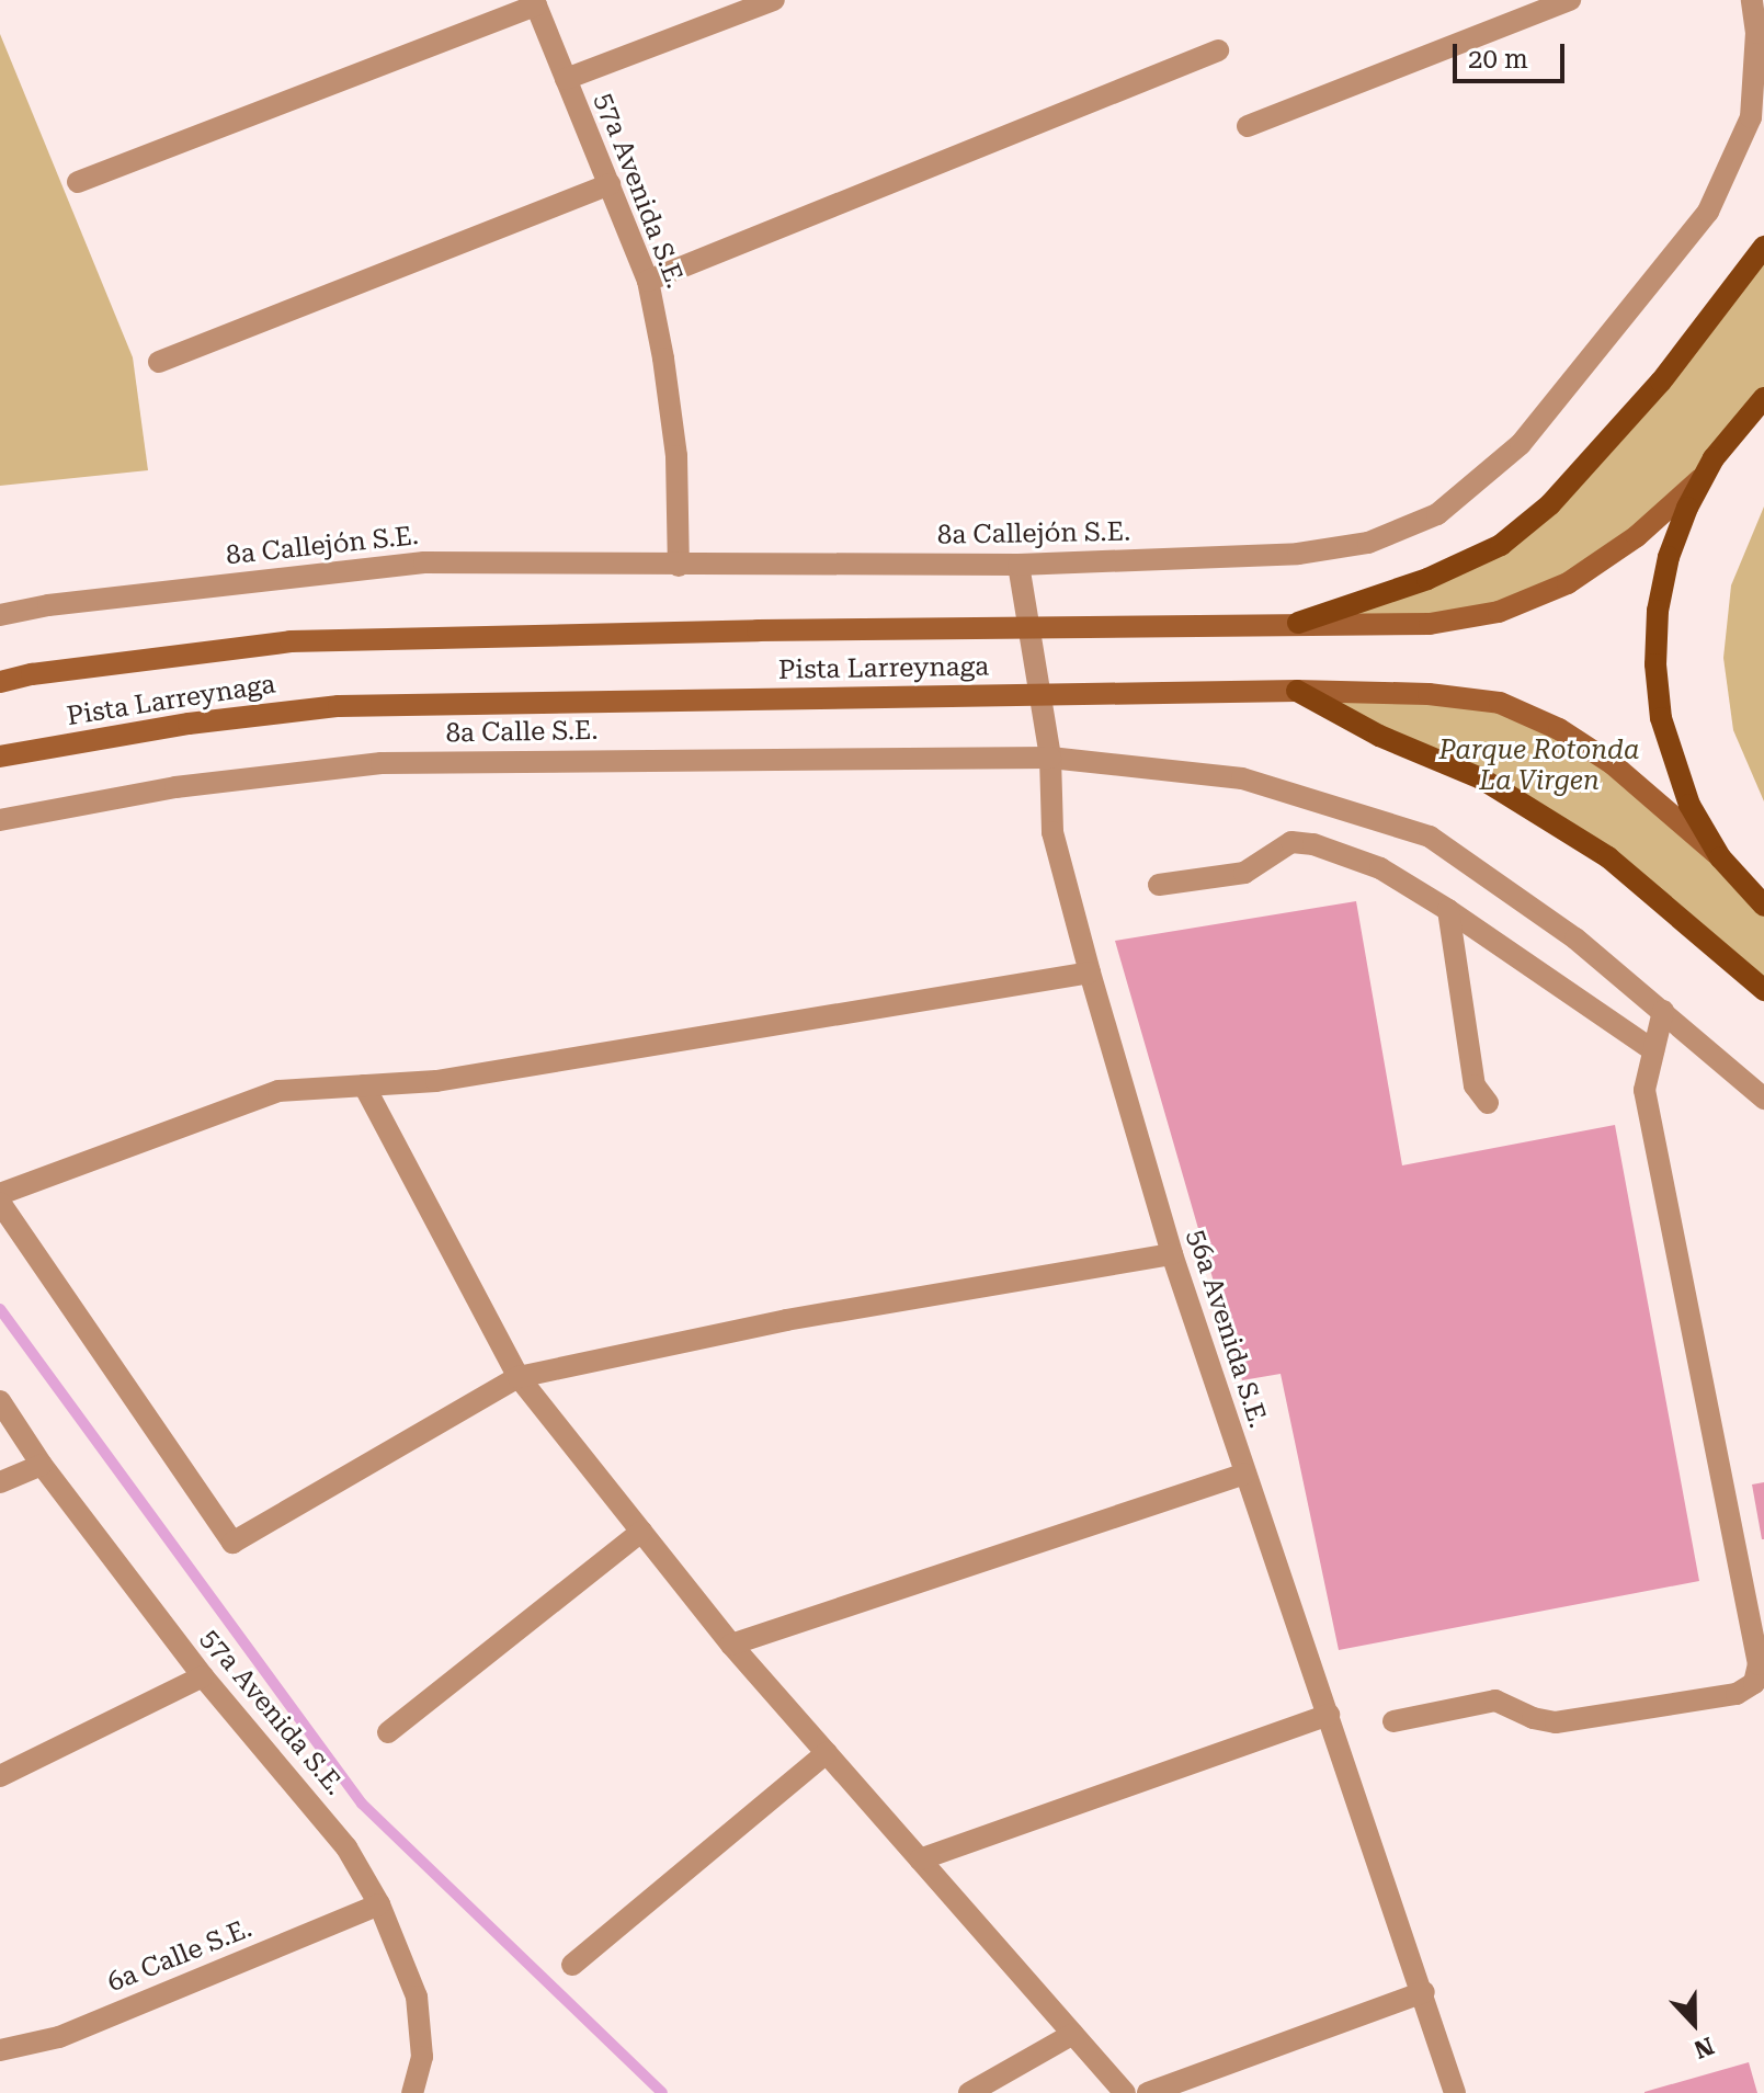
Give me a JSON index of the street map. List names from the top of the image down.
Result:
{
  "streets": {
    "main road": ["Pista Larreynaga"],
    "street": [
      "57a Avenida S.E.",
      "8a Callejón S.E.",
      "8a Calle S.E.",
      "56a Avenida S.E.",
      "6a Calle S.E."
    ]
  },
  "crossings": [
    ["57a Avenida S.E.", "8a Callejón S.E."],
    ["57a Avenida S.E.", "6a Calle S.E."],
    ["8a Callejón S.E.", "56a Avenida S.E."],
    ["Pista Larreynaga", "56a Avenida S.E."],
    ["8a Calle S.E.", "56a Avenida S.E."]
  ],
  "parks": ["Parque Rotonda La Virgen"],
  "scale_bar": "20 m",
  "north": "bottom"
}
